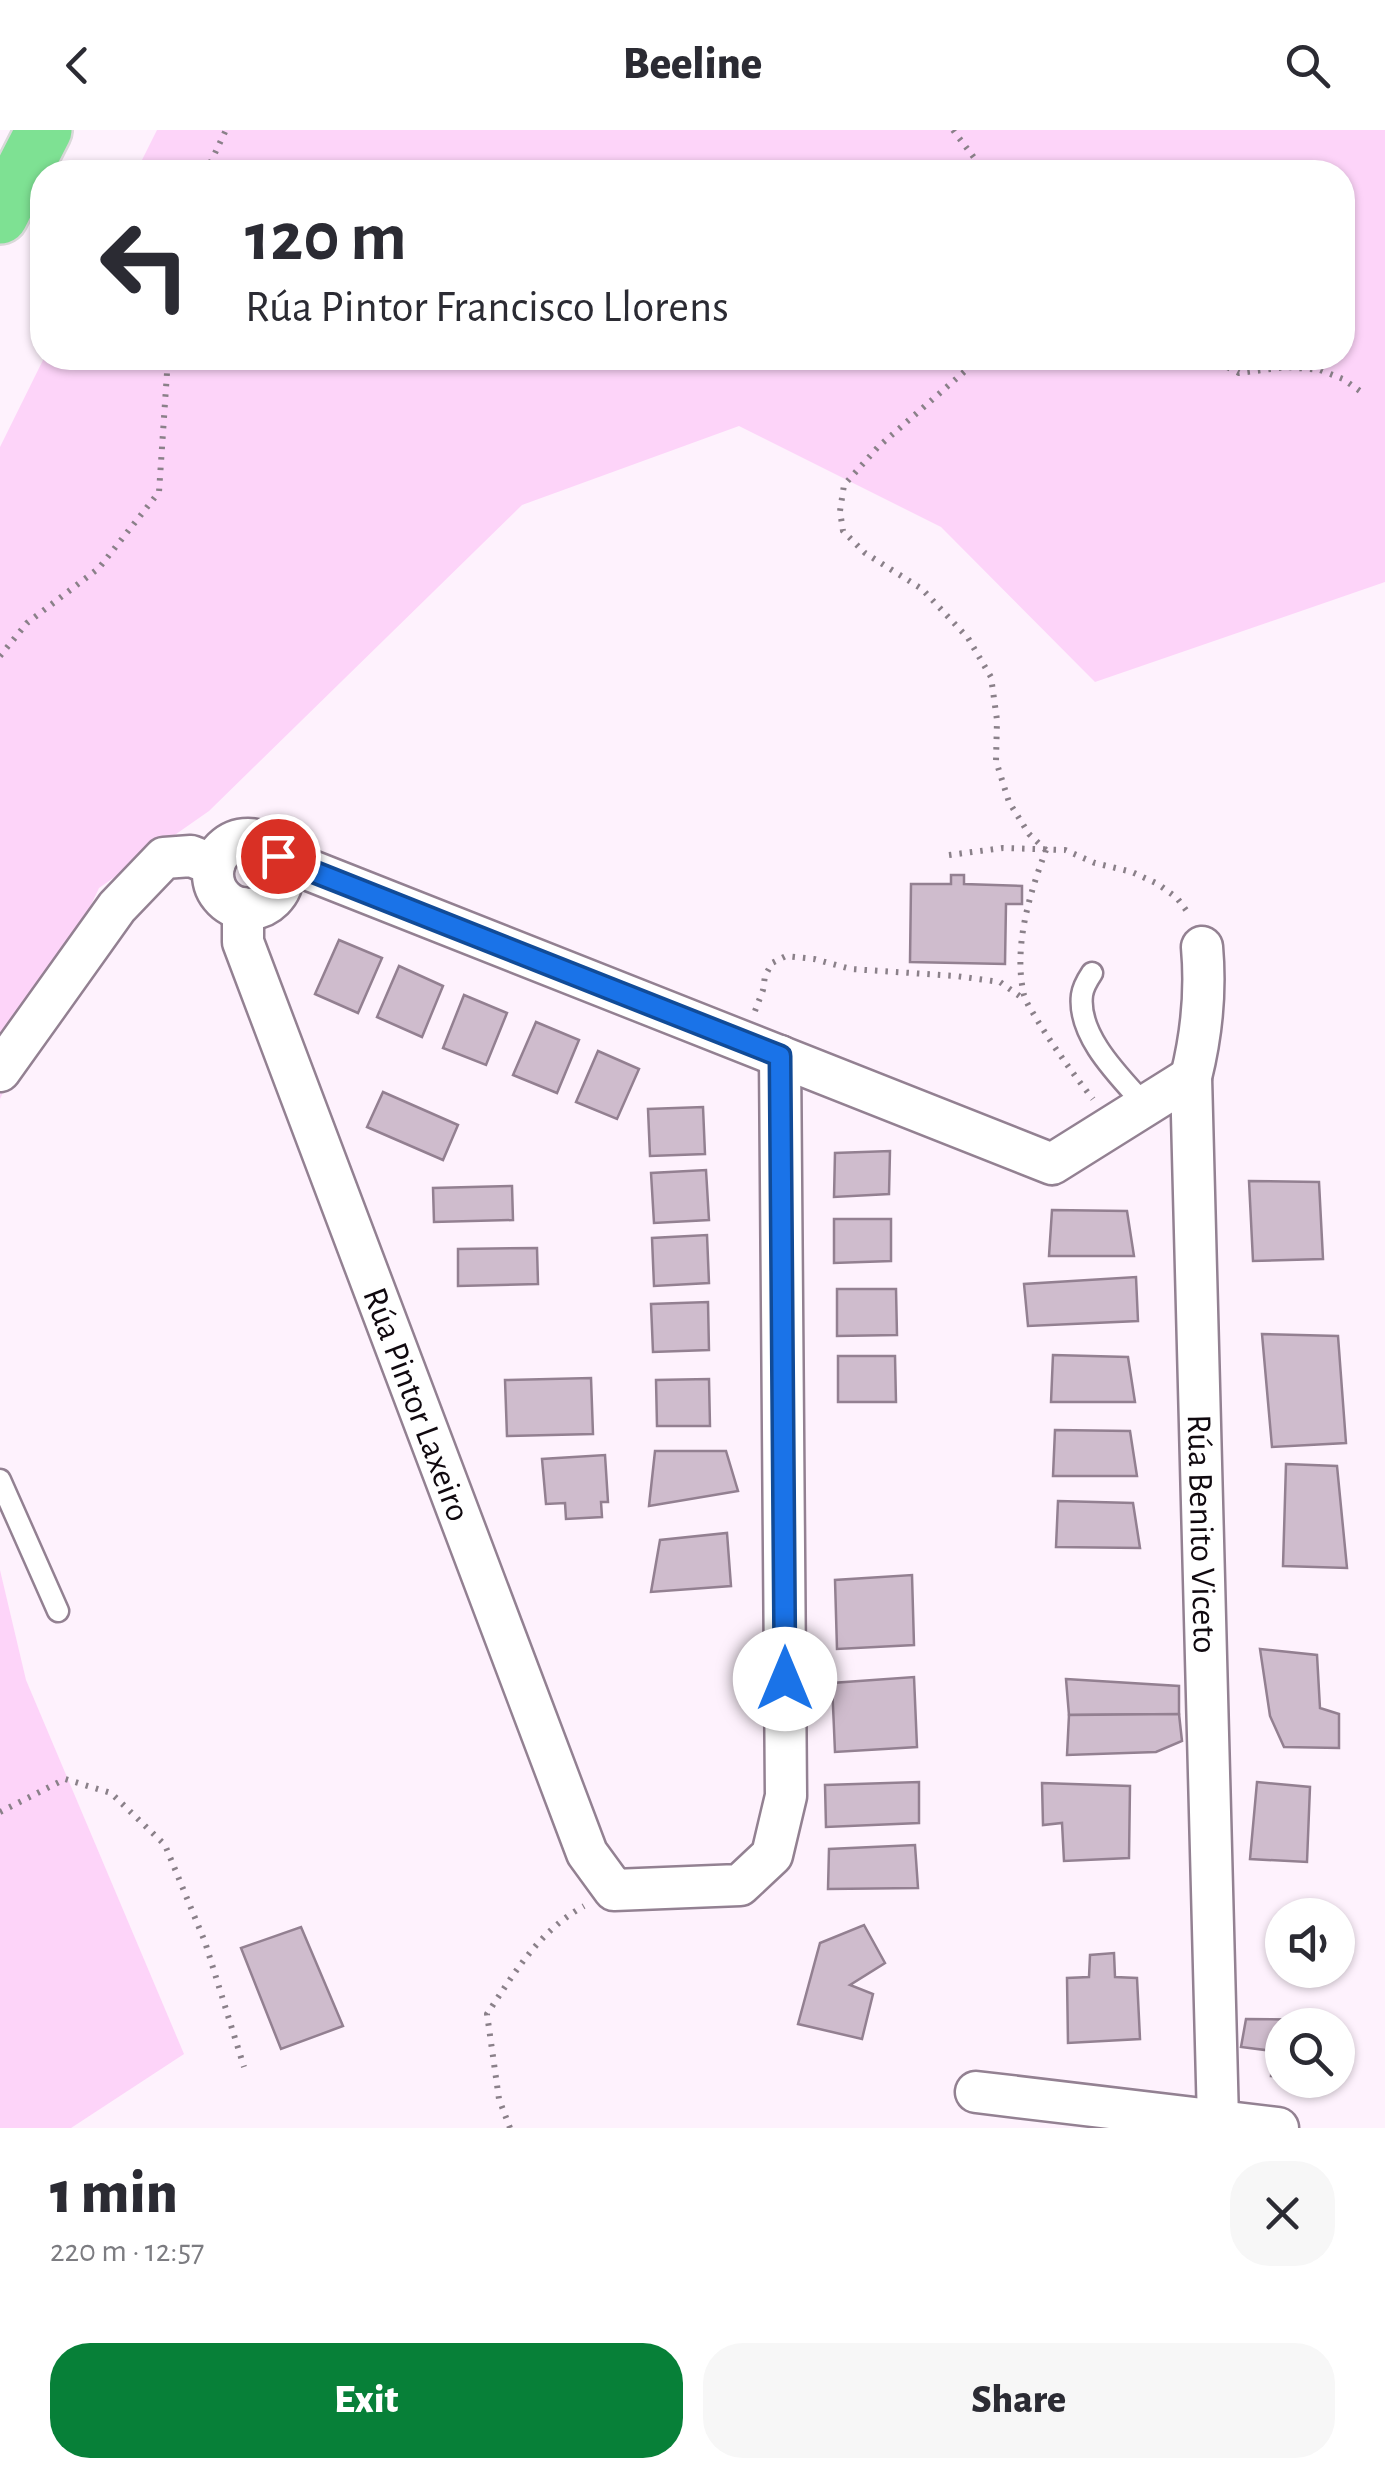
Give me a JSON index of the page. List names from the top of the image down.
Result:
{
  "streets": {
    "street": ["Rúa Pintor Laxeiro", "Rúa Benito Viceto"]
  },
  "page": {
    "header": "Beeline",
    "turn": ["120 m", "Rúa Pintor Francisco Llorens"],
    "heading": ["1 min", "220 m · 12:57"],
    "buttons": ["Exit", "Share"]
  }
}
